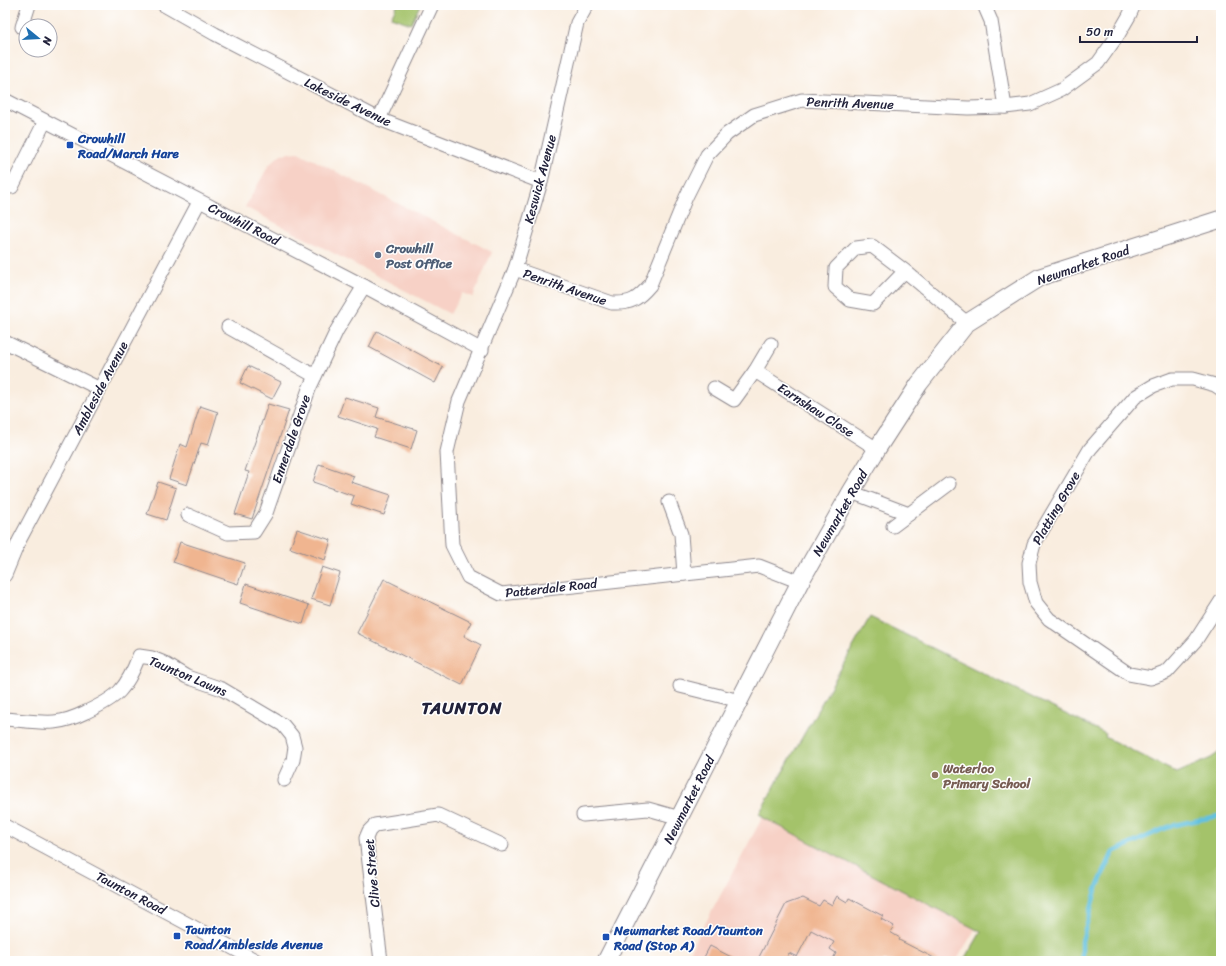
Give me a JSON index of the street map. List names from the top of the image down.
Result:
{
  "streets": {
    "street": [
      "Lakeside Avenue",
      "Penrith Avenue",
      "Keswick Avenue",
      "Crowhill Road",
      "Newmarket Road",
      "Ambleside Avenue",
      "Earnshaw Close",
      "Ennerdale Grove",
      "Platting Grove",
      "Patterdale Road",
      "Taunton Lawns",
      "Clive Street",
      "Taunton Road"
    ]
  },
  "crossings": [
    ["Lakeside Avenue", "Keswick Avenue"],
    ["Penrith Avenue", "Keswick Avenue"],
    ["Keswick Avenue", "Crowhill Road"],
    ["Keswick Avenue", "Patterdale Road"],
    ["Crowhill Road", "Ambleside Avenue"],
    ["Crowhill Road", "Ennerdale Grove"],
    ["Crowhill Road", "Patterdale Road"],
    ["Newmarket Road", "Earnshaw Close"],
    ["Newmarket Road", "Patterdale Road"]
  ],
  "districts": ["TAUNTON"],
  "places": {
    "transit": ["Crowhill Road/March Hare", "Taunton Road/Ambleside Avenue", "Newmarket Road/Taunton Road (Stop A)"],
    "other": ["Crowhill Post Office", "Waterloo Primary School"]
  },
  "scale_bar": "50 m",
  "north": "right"
}
